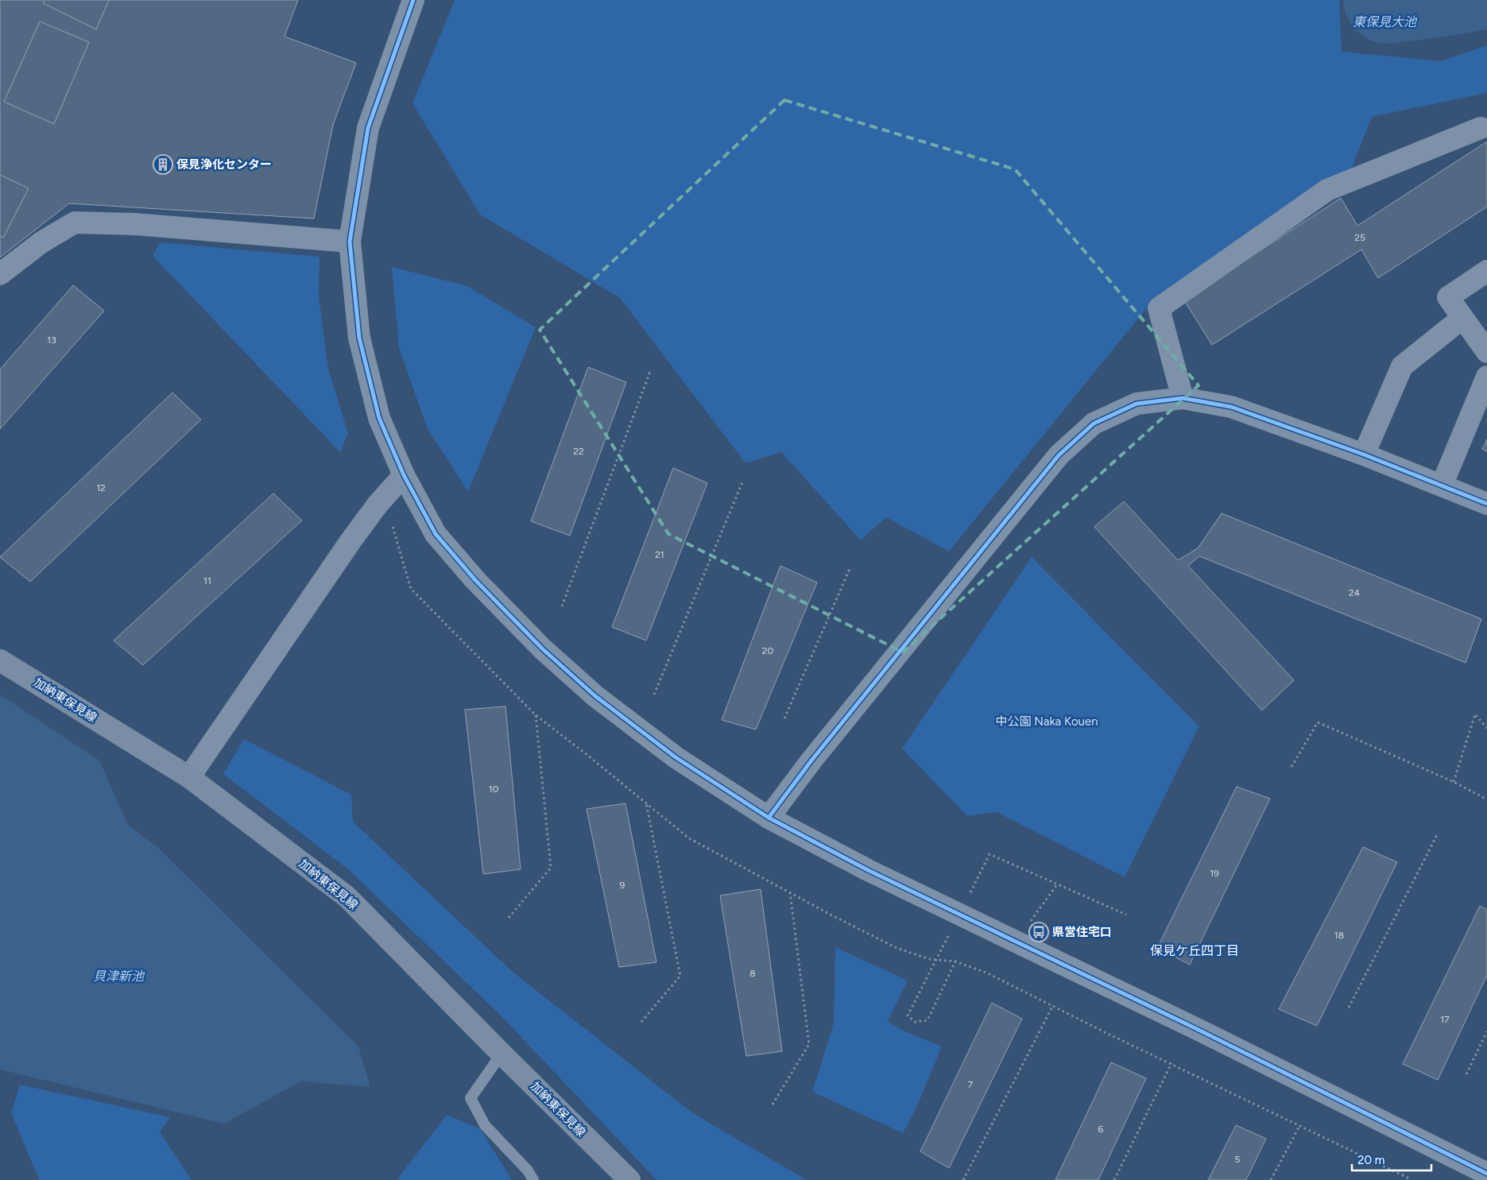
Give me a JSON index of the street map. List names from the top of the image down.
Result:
{
  "streets": {
    "main road": ["加納東保見線"]
  },
  "districts": ["保見ケ丘四丁目"],
  "water": ["東保見大池", "貝津新池"],
  "parks": ["中公園 Naka Kouen"],
  "places": {
    "building": ["保見浄化センター"],
    "bus stop": ["県営住宅口"]
  },
  "house_numbers": [
    "25",
    "13",
    "22",
    "12",
    "21",
    "11",
    "24",
    "20",
    "10",
    "19",
    "9",
    "18",
    "8",
    "17",
    "7",
    "6",
    "5"
  ],
  "scale_bar": "20 m"
}
